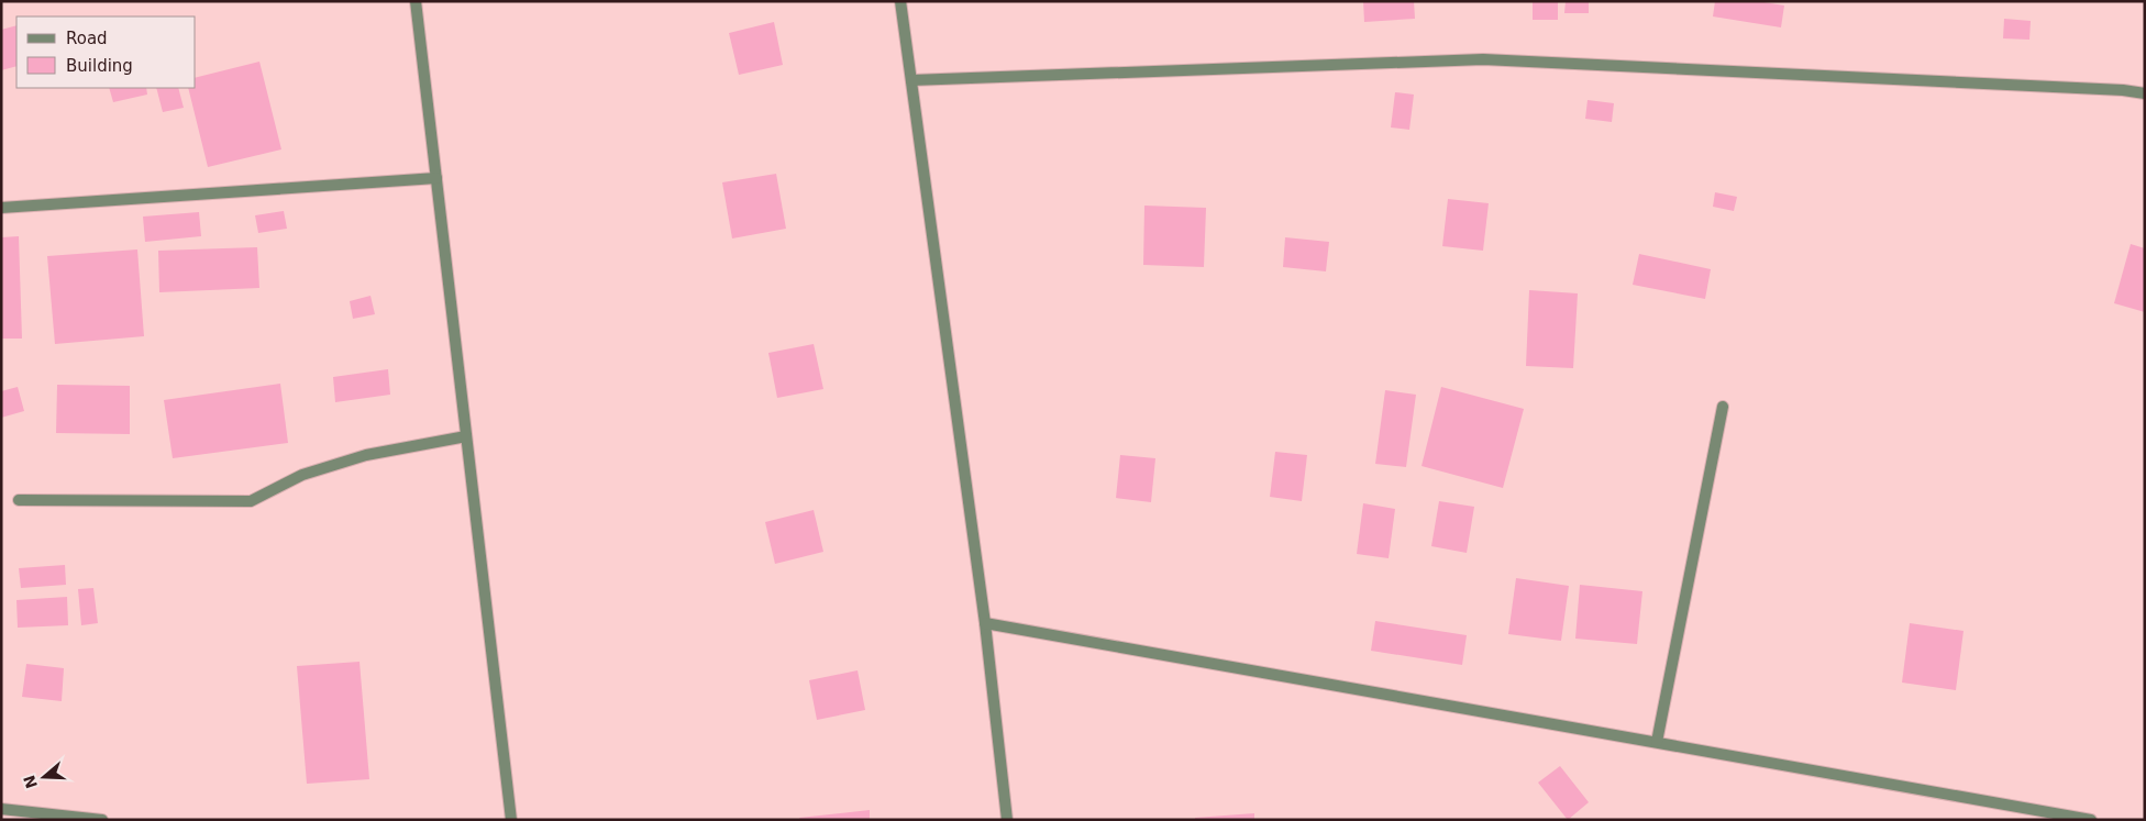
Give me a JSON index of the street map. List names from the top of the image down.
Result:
{
  "legend": ["Road", "Building"],
  "north": "left"
}
